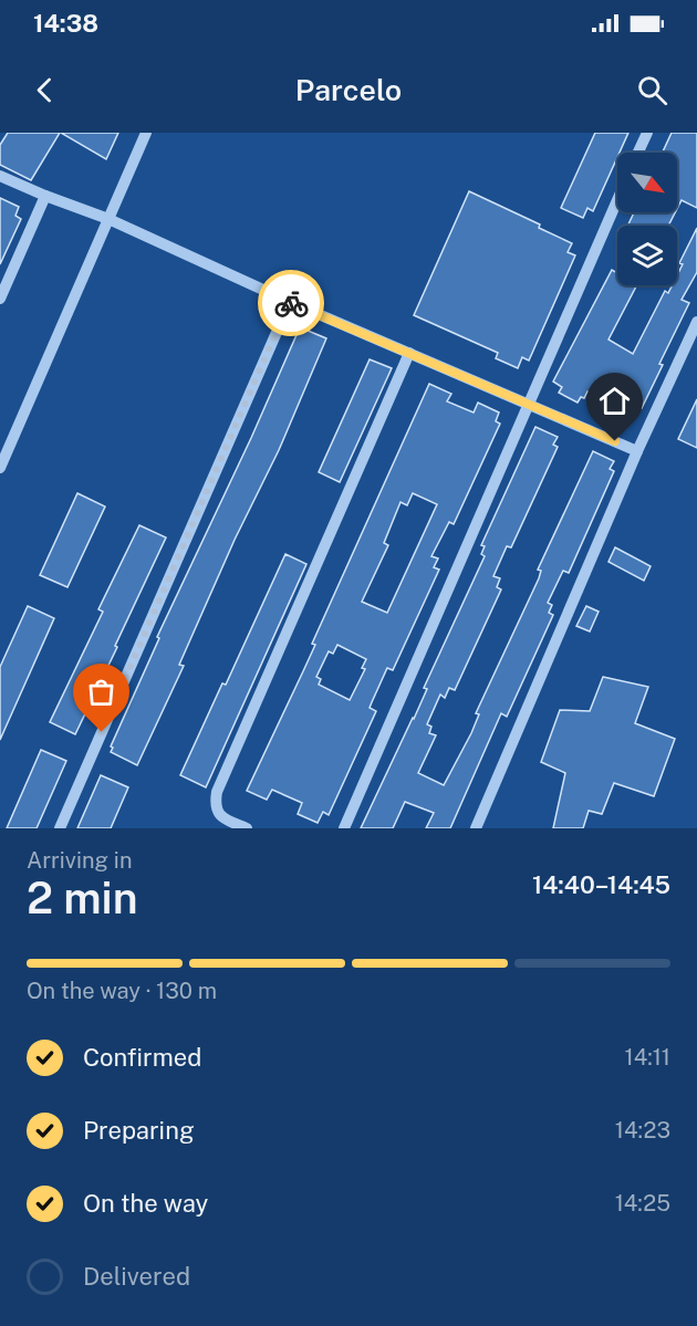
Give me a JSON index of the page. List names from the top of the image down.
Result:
{
  "north": "bottom right",
  "page": {
    "status": "14:38",
    "header": "Parcelo",
    "heading": ["2 min", "Arriving in", "14:40–14:45"],
    "bar": "On the way · 130 m",
    "list": [
      ["Confirmed", "14:11"],
      ["Preparing", "14:23"],
      ["On the way", "14:25"],
      "Delivered"
    ]
  }
}
